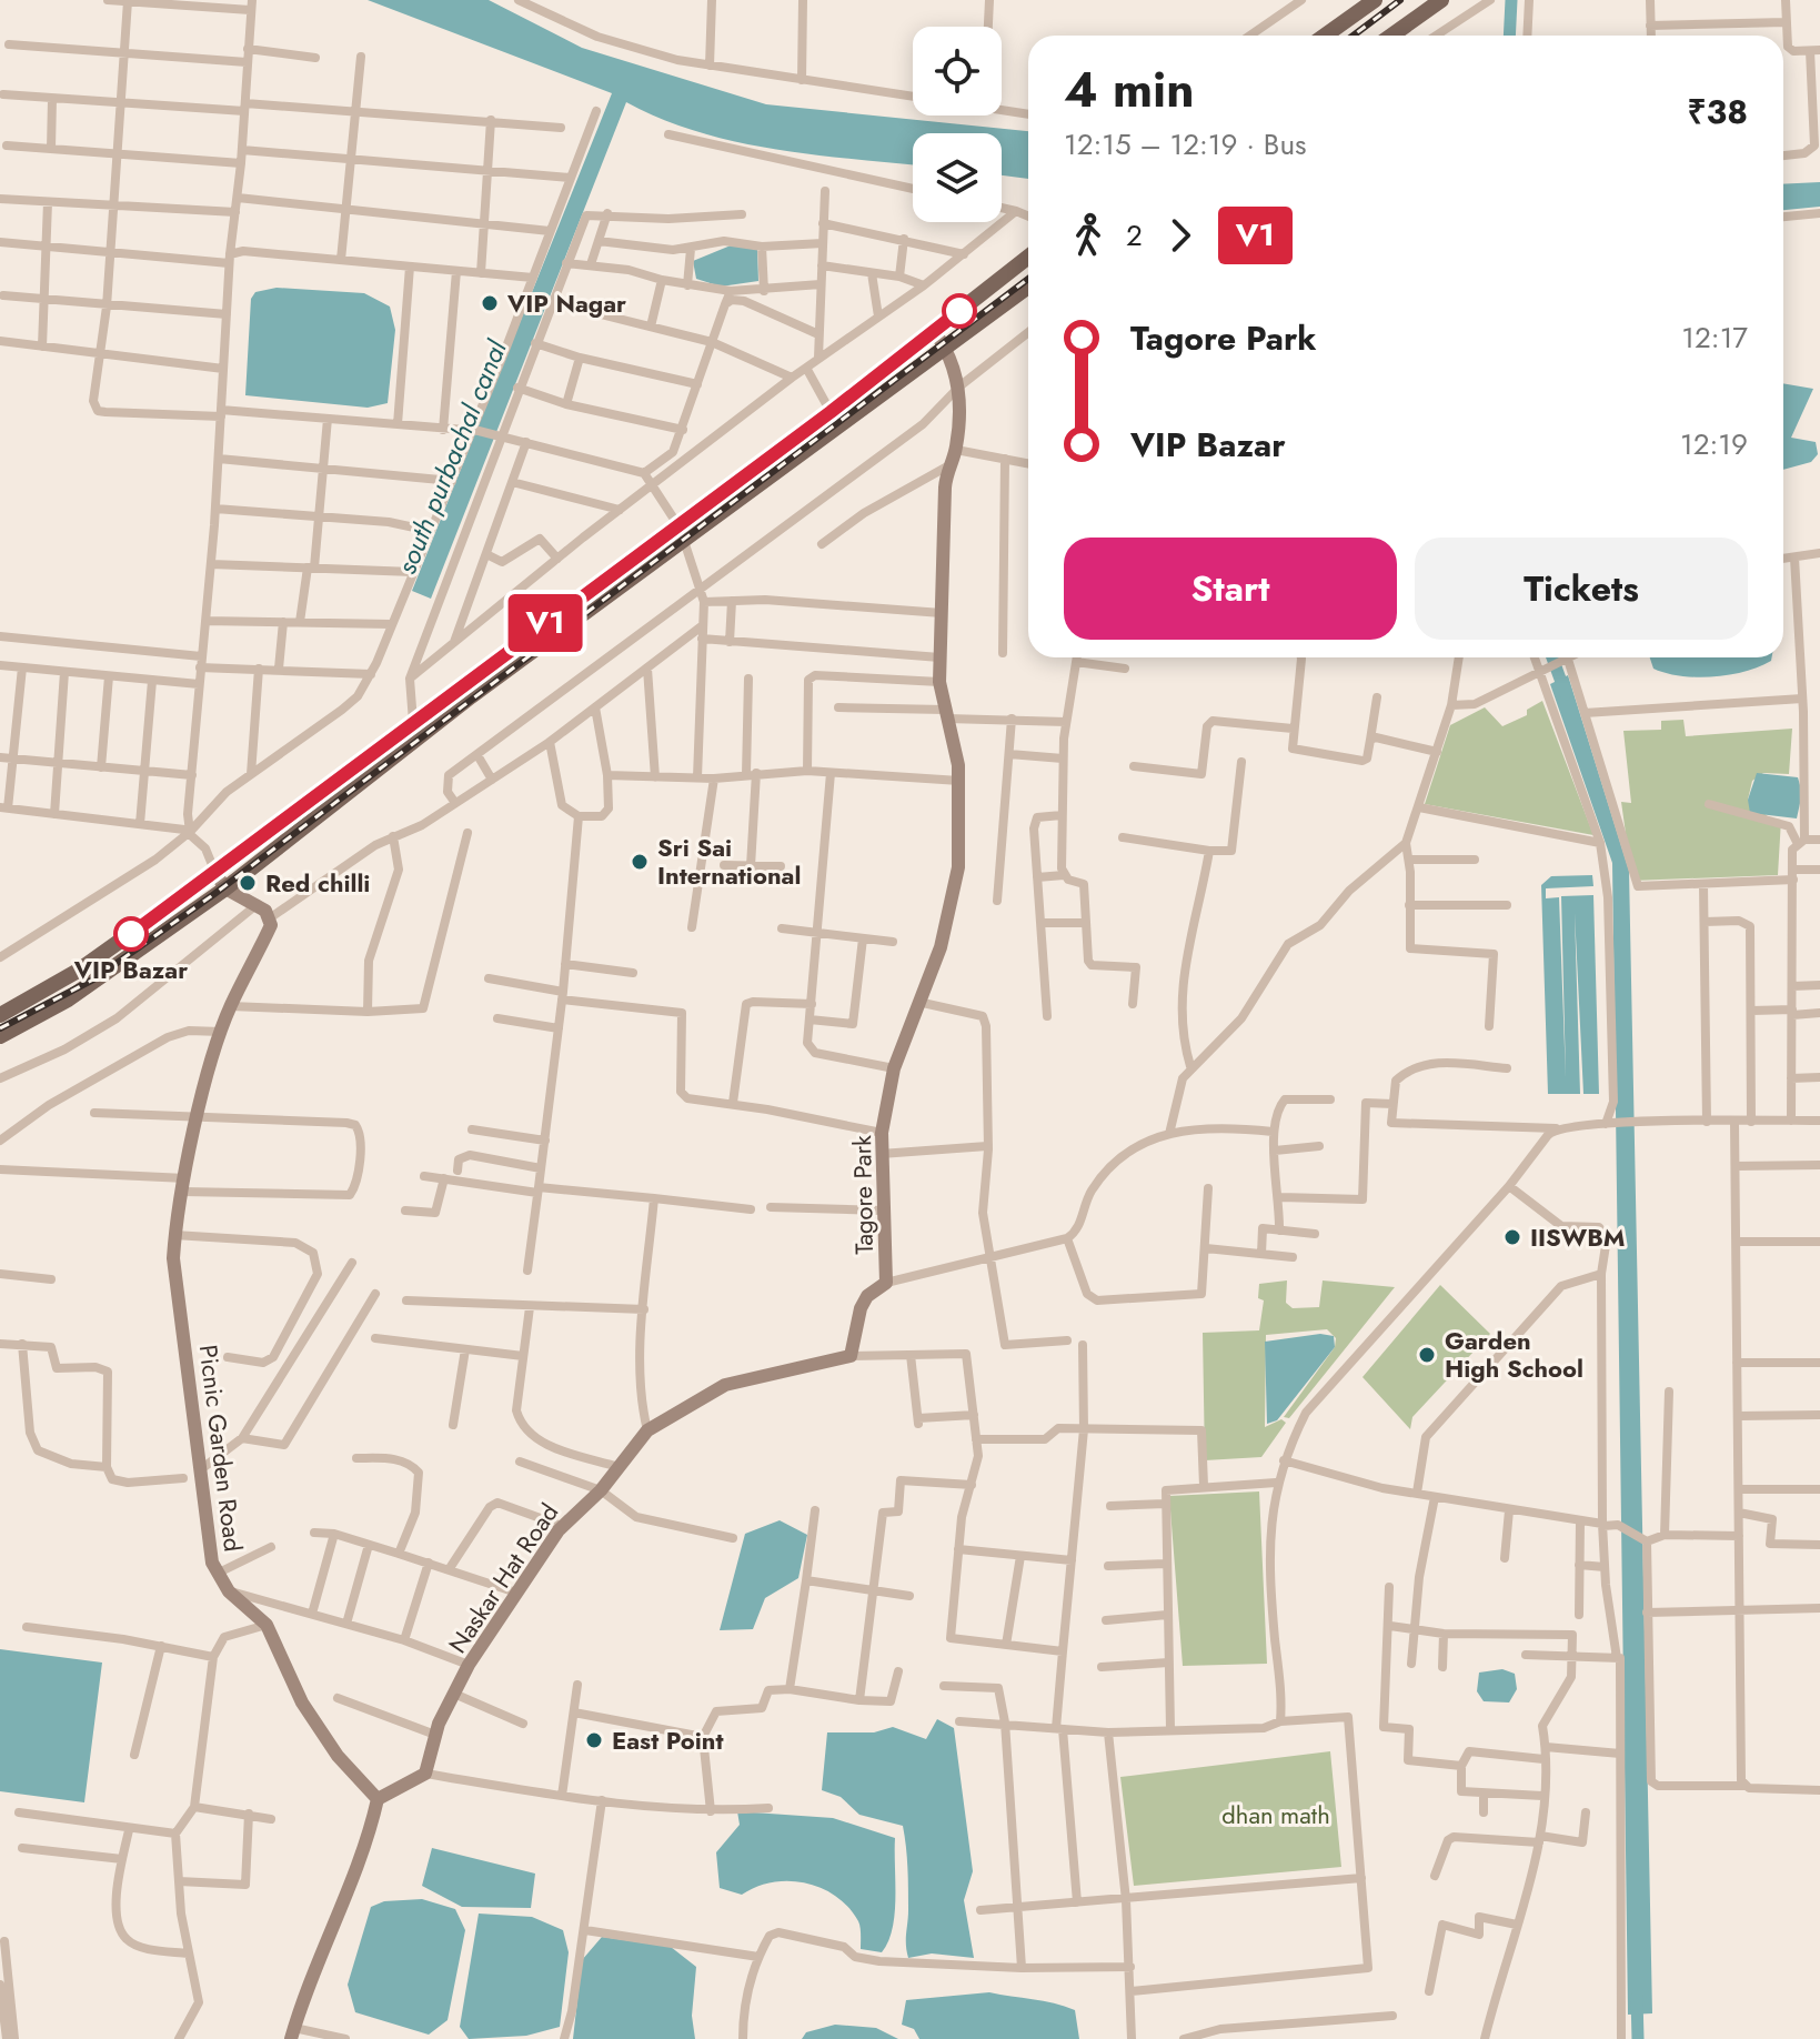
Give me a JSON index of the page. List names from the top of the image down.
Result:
{
  "streets": {
    "street": ["Tagore Park", "Picnic Garden Road", "Naskar Hat Road"]
  },
  "water": ["south purbachal canal"],
  "parks": ["dhan math"],
  "places": [
    "VIP Nagar",
    "Sri Sai International",
    "Red chilli",
    "VIP Bazar",
    "IISWBM",
    "Garden High School",
    "East Point"
  ],
  "lines": ["bus line V1"],
  "page": {
    "on_map": "V1",
    "heading": ["4 min", "12:15 – 12:19 · Bus", "₹38"],
    "legs": ["2", "V1"],
    "list": [
      {
        "name": "Tagore Park",
        "value": "12:17"
      },
      {
        "name": "VIP Bazar",
        "value": "12:19"
      }
    ],
    "buttons": ["Start", "Tickets"]
  }
}
